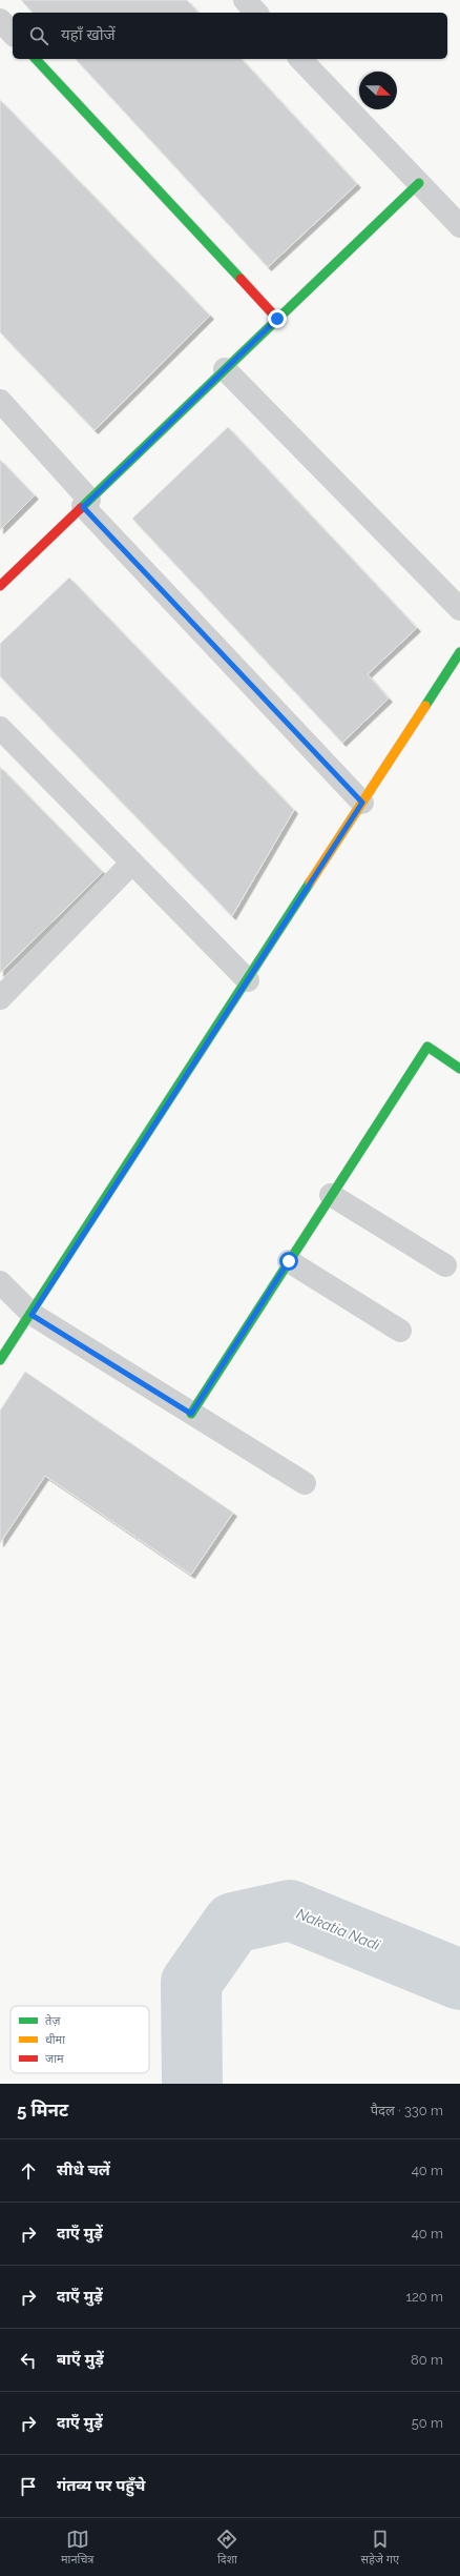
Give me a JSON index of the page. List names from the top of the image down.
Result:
{
  "water": ["Nakatia Nadi"],
  "legend": ["तेज़", "धीमा", "जाम"],
  "north": "right",
  "page": {
    "search": "यहाँ खोजें",
    "heading": ["5 मिनट", "पैदल · 330 m"],
    "list": [
      ["सीधे चलें", "40 m"],
      ["दाएँ मुड़ें", "40 m"],
      ["दाएँ मुड़ें", "120 m"],
      ["बाएँ मुड़ें", "80 m"],
      ["दाएँ मुड़ें", "50 m"],
      "गंतव्य पर पहुँचे"
    ],
    "nav": ["मानचित्र", "दिशा", "सहेजे गए"]
  }
}
